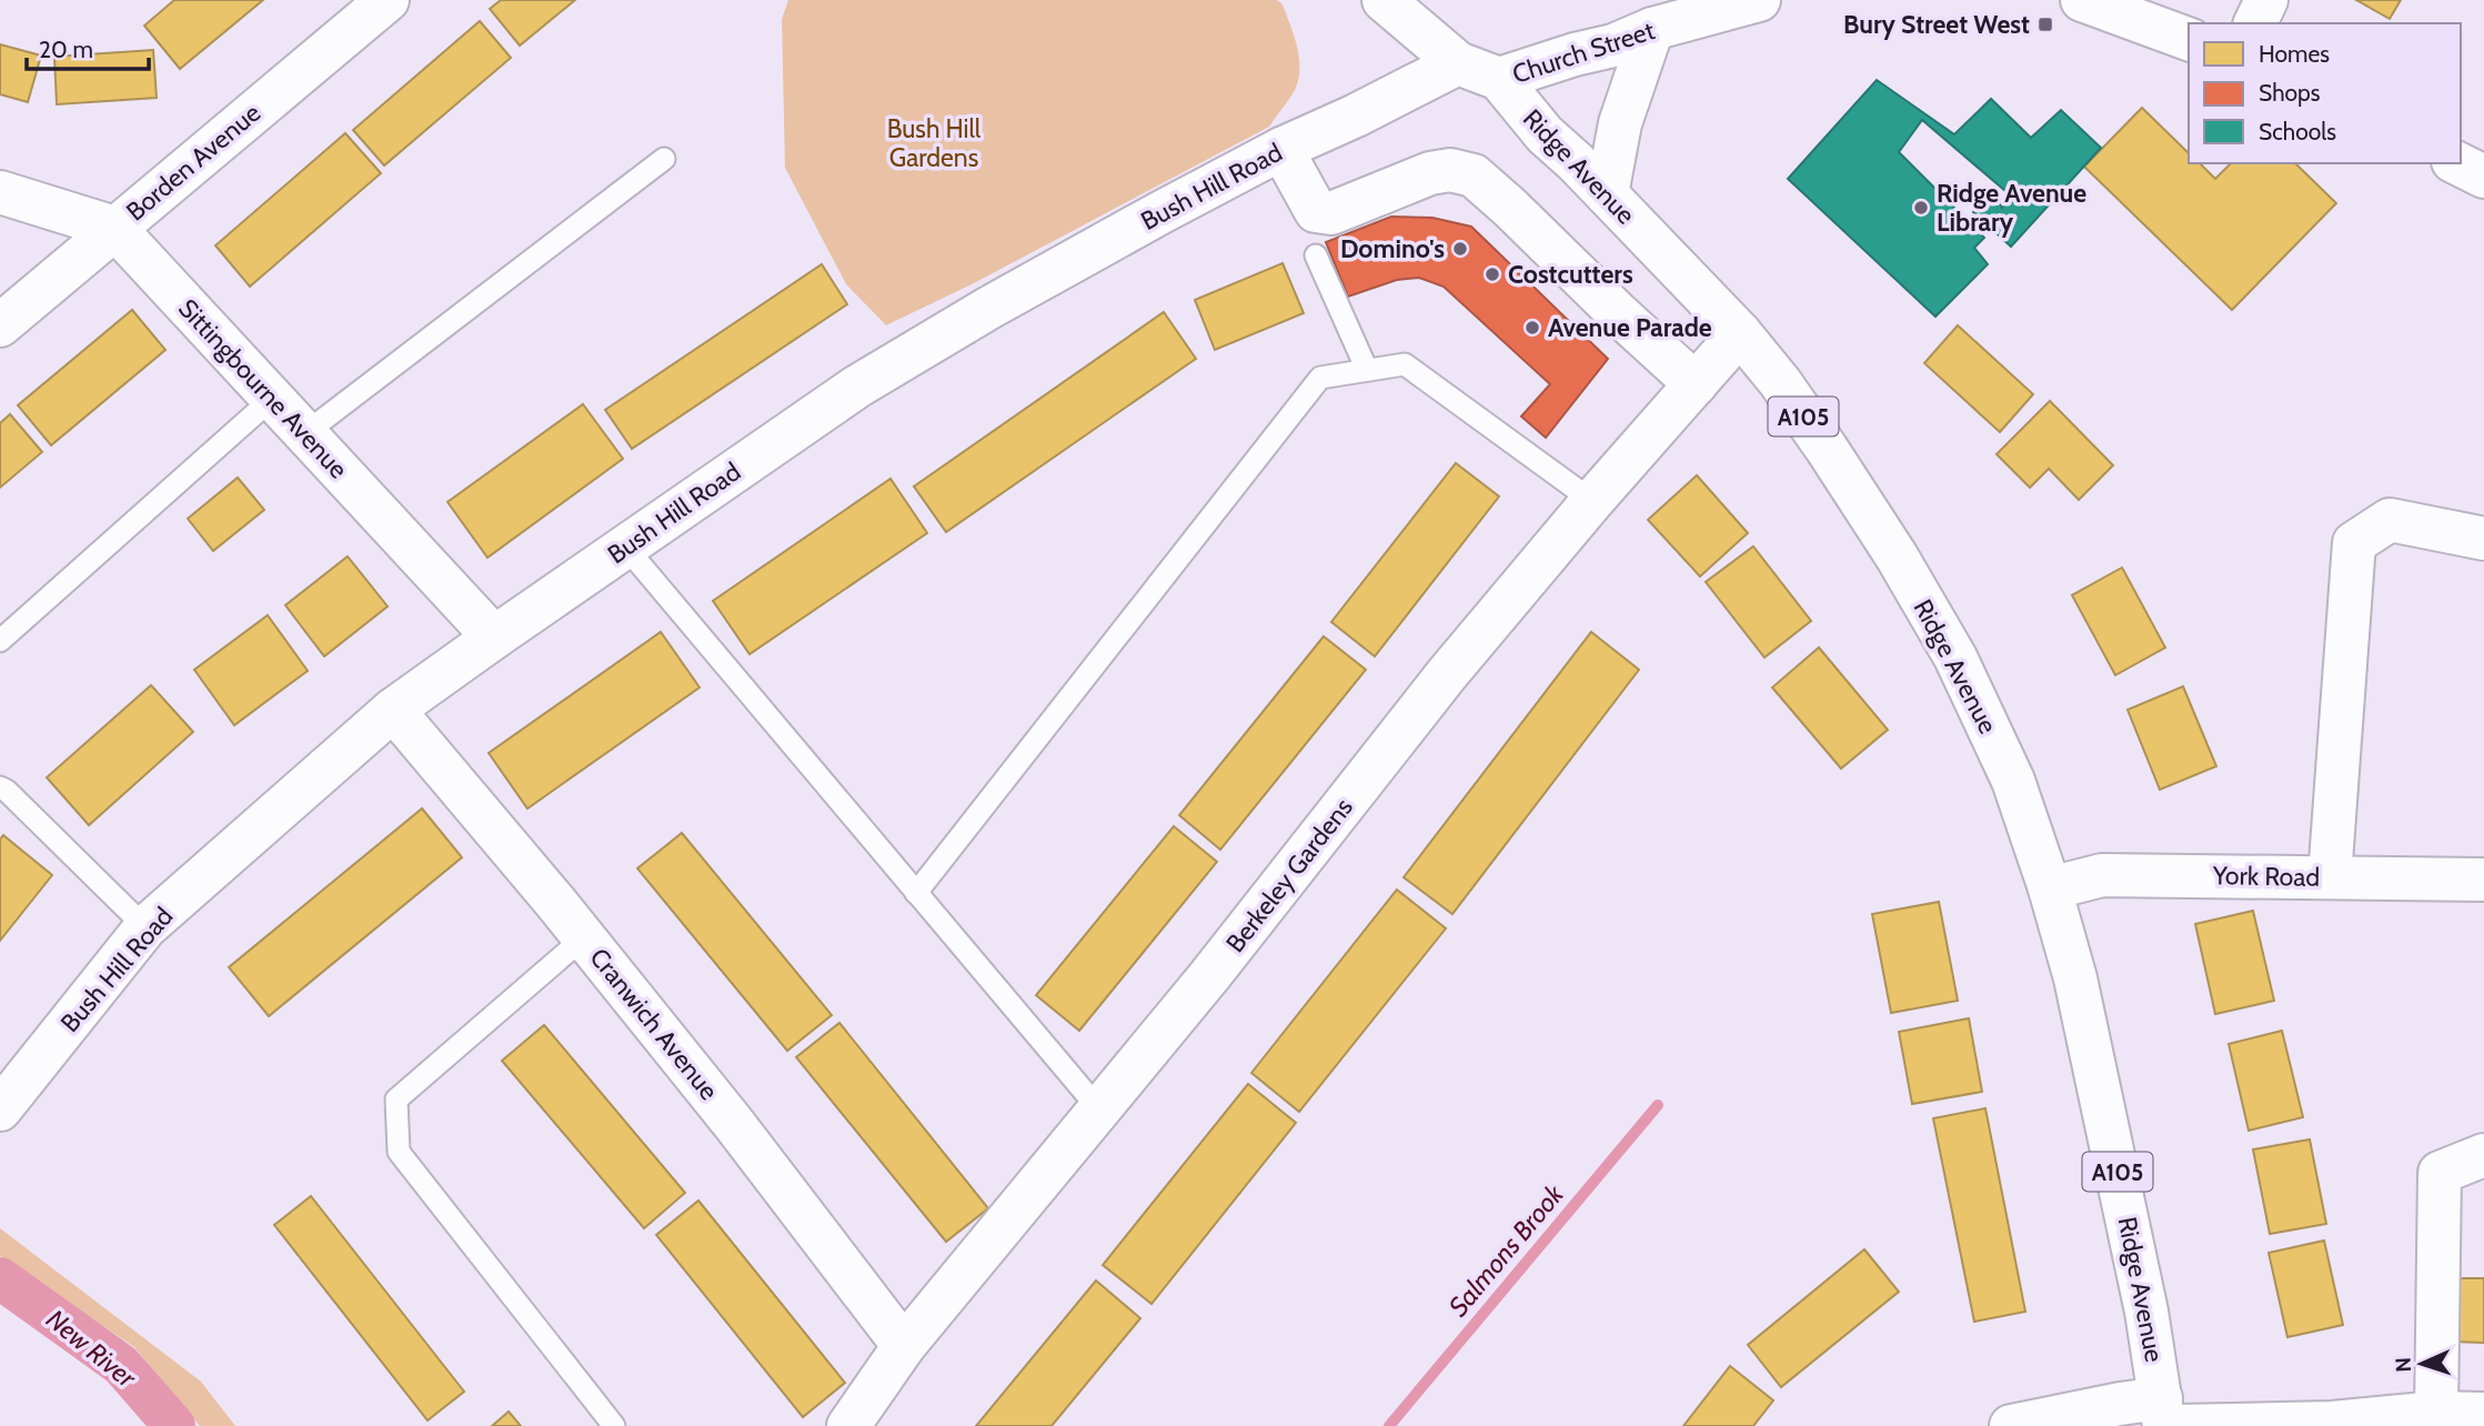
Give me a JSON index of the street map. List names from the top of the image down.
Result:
{
  "streets": {
    "street": [
      "Church Street",
      "Borden Avenue",
      "Ridge Avenue",
      "Bush Hill Road",
      "Sittingbourne Avenue",
      "A105",
      "Berkeley Gardens",
      "York Road",
      "Cranwich Avenue"
    ]
  },
  "crossings": [
    ["Church Street", "Ridge Avenue"],
    ["Borden Avenue", "Sittingbourne Avenue"],
    ["Ridge Avenue", "Bush Hill Road"],
    ["Ridge Avenue", "A105"],
    ["Ridge Avenue", "Berkeley Gardens"],
    ["Ridge Avenue", "York Road"],
    ["Bush Hill Road", "Sittingbourne Avenue"],
    ["Bush Hill Road", "A105"],
    ["Bush Hill Road", "Cranwich Avenue"],
    ["Berkeley Gardens", "Cranwich Avenue"]
  ],
  "water": ["Salmons Brook", "New River"],
  "parks": ["Bush Hill Gardens"],
  "places": {
    "transit": ["Bury Street West"],
    "other": [
      "Ridge Avenue Library",
      "Domino's",
      "Costcutters",
      "Avenue Parade"
    ]
  },
  "legend": ["Homes", "Shops", "Schools"],
  "scale_bar": "20 m",
  "north": "left"
}
